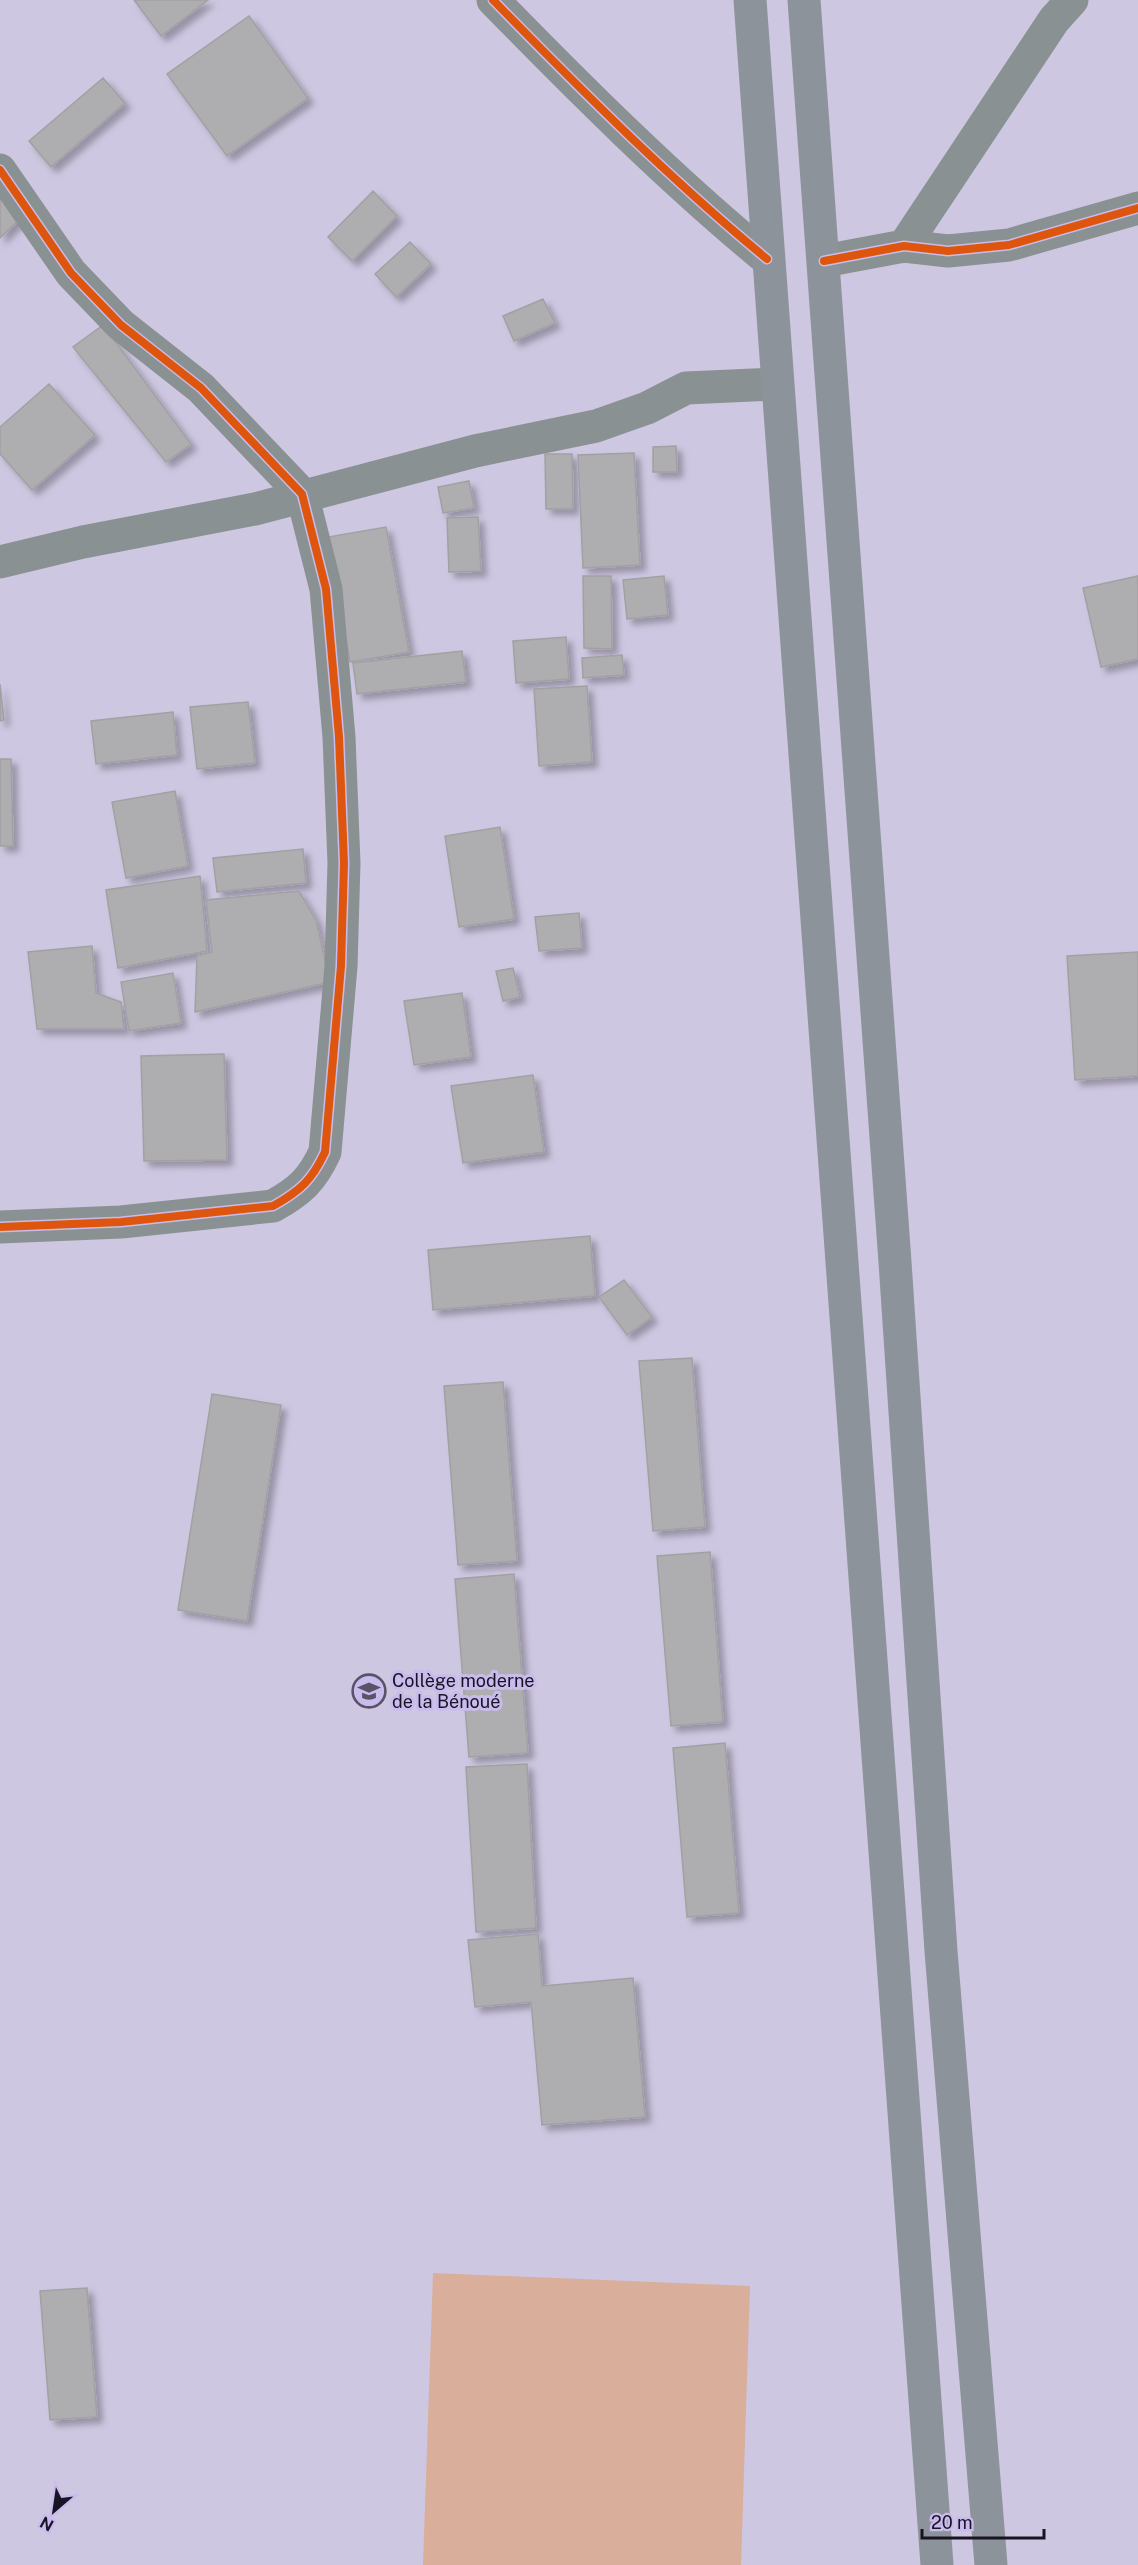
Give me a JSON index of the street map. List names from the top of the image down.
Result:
{
  "places": {
    "school or university": ["Collège moderne de la Bénoué"]
  },
  "scale_bar": "20 m",
  "north": "bottom left"
}
